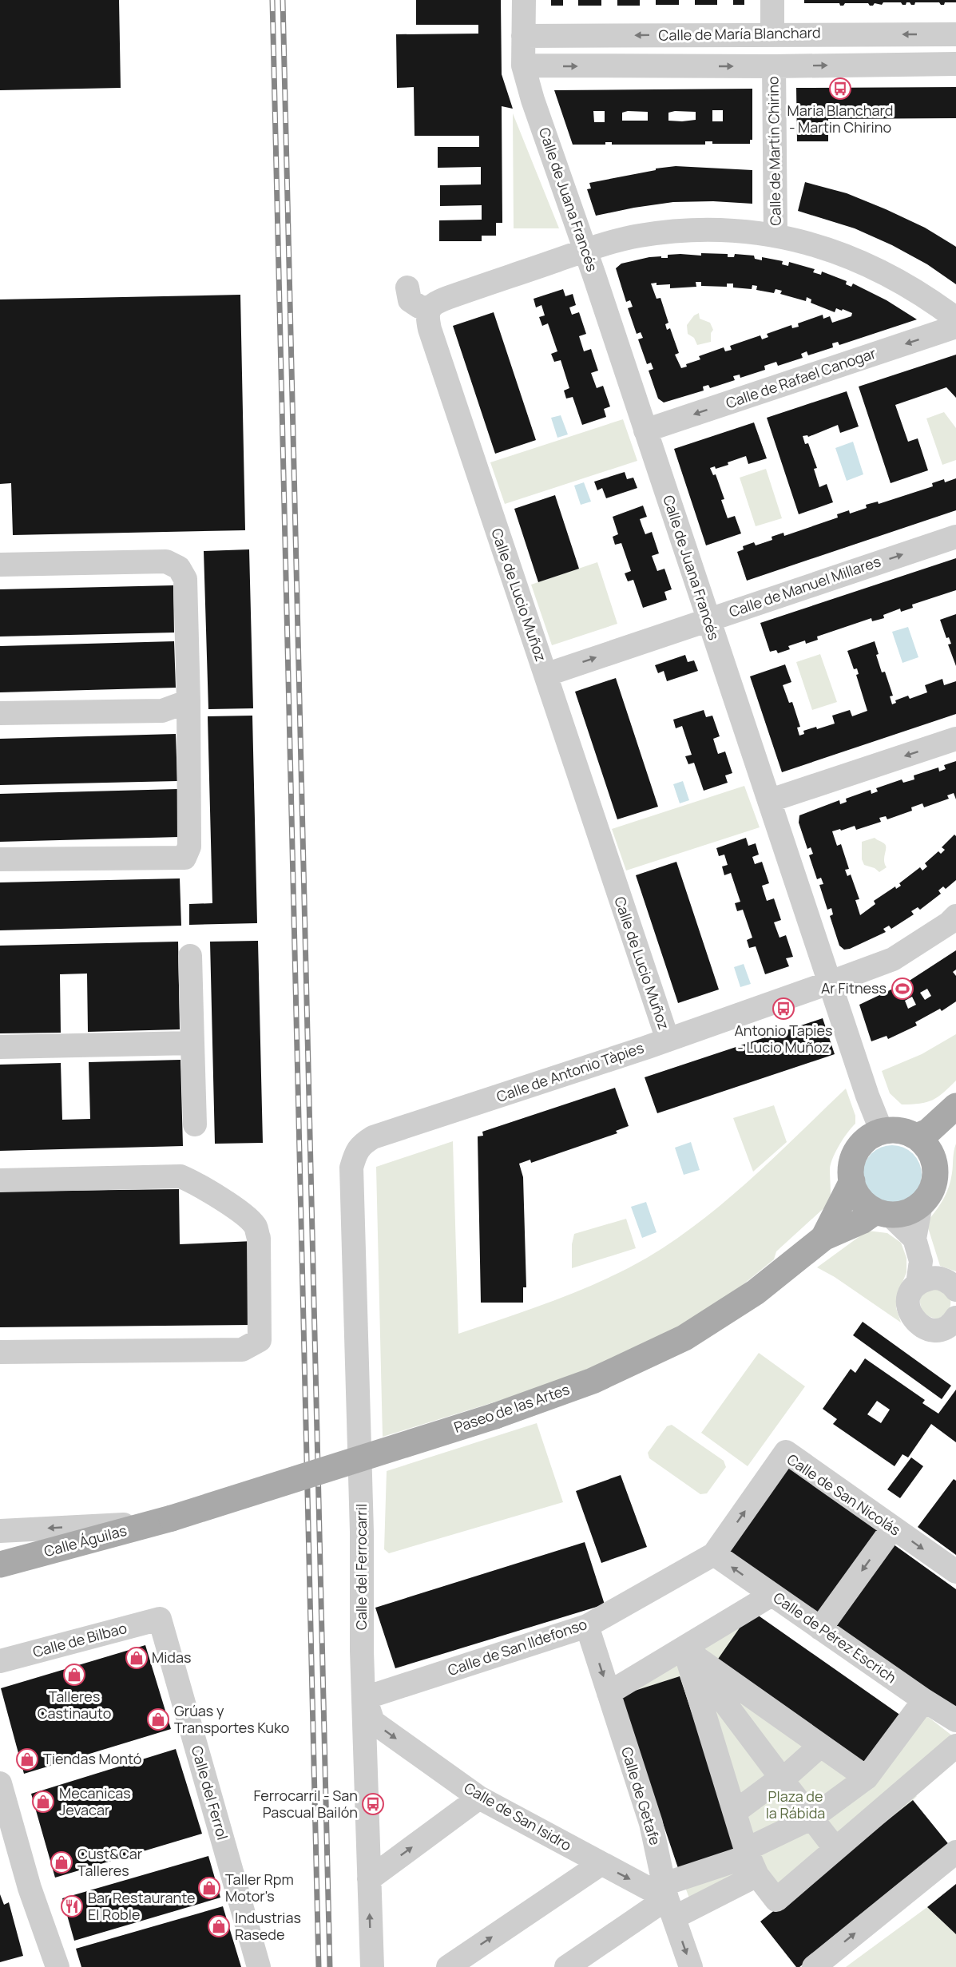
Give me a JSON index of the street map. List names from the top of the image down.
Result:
{
  "streets": {
    "main road": ["Paseo de las Artes", "Calle Águilas"],
    "street": [
      "Calle de María Blanchard",
      "Calle de Martín Chirino",
      "Calle de Juana Francés",
      "Calle de Rafael Canogar",
      "Calle de Manuel Millares",
      "Calle de Lucio Muñoz",
      "Calle de Antonio Tàpies",
      "Calle de San Nicolás",
      "Calle del Ferrocarril",
      "Calle de Pérez Escrich",
      "Calle de Bilbao",
      "Calle de San Ildefonso",
      "Calle del Ferrol",
      "Calle de Getafe",
      "Calle de San Isidro"
    ]
  },
  "crossings": [
    ["Calle de María Blanchard", "Calle de Juana Francés"],
    ["Calle de Juana Francés", "Calle de Rafael Canogar"],
    ["Calle de Juana Francés", "Calle de Manuel Millares"],
    ["Calle de Juana Francés", "Calle de Antonio Tàpies"],
    ["Calle de Juana Francés", "Paseo de las Artes"],
    ["Calle de Manuel Millares", "Calle de Lucio Muñoz"],
    ["Calle de Lucio Muñoz", "Calle de Antonio Tàpies"],
    ["Calle de Antonio Tàpies", "Calle del Ferrocarril"],
    ["Paseo de las Artes", "Calle Águilas"],
    ["Calle de San Nicolás", "Calle de Pérez Escrich"],
    ["Calle de San Nicolás", "Calle de San Ildefonso"],
    ["Calle del Ferrocarril", "Calle de San Ildefonso"],
    ["Calle del Ferrocarril", "Calle de San Isidro"],
    ["Calle de Pérez Escrich", "Calle de San Ildefonso"],
    ["Calle de Bilbao", "Calle del Ferrol"],
    ["Calle de San Ildefonso", "Calle de Getafe"],
    ["Calle de San Ildefonso", "Calle de San Isidro"],
    ["Calle de Getafe", "Calle de San Isidro"]
  ],
  "parks": ["Plaza de la Rábida"],
  "places": {
    "bus stop": ["Maria Blanchard - Martin Chirino", "Antonio Tapies - Lucio Muñoz", "Ferrocarril - San Pascual Bailón"],
    "sports": ["Ar Fitness"],
    "shop": [
      "Midas",
      "Talleres Castinauto",
      "Grúas y Transportes Kuko",
      "Tiendas Montó",
      "Mecanicas Jevacar",
      "Cust&Car Talleres",
      "Taller Rpm Motor's",
      "Industrias Rasede"
    ],
    "restaurant": ["Bar Restaurante El Roble"]
  }
}
